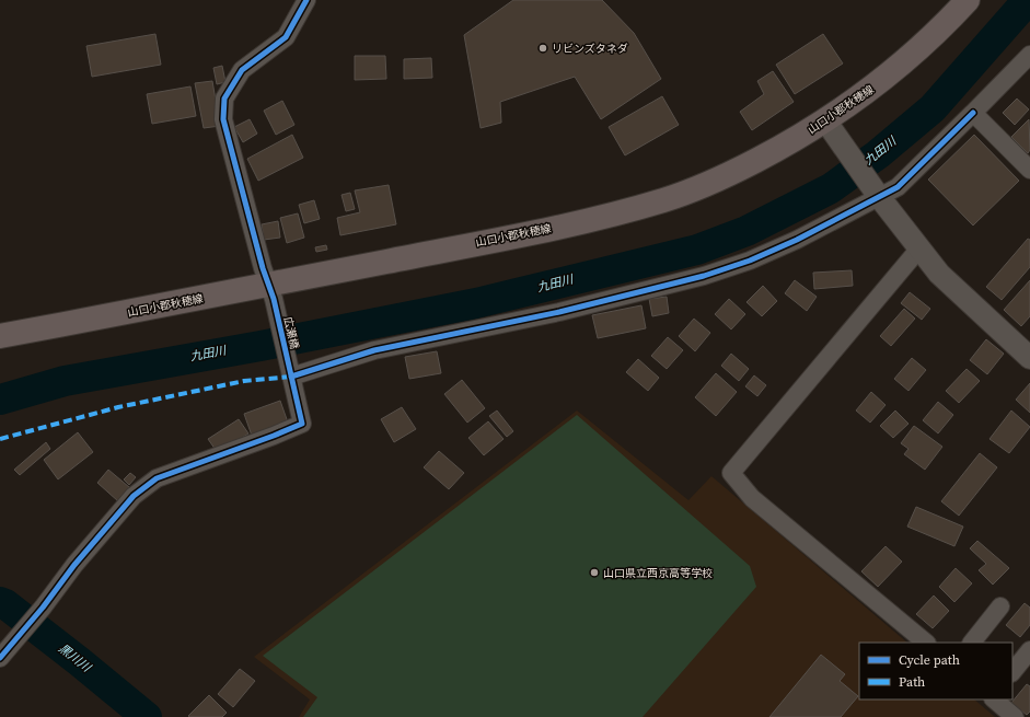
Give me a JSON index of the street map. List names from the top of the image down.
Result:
{
  "streets": {
    "main road": ["山口小郡秋穂線"],
    "street": ["広瀬橋"]
  },
  "crossings": [
    ["山口小郡秋穂線", "広瀬橋"]
  ],
  "water": ["九田川", "黒川川"],
  "places": ["リビンズタネダ", "山口県立西京高等学校"],
  "legend": ["Cycle path", "Path"]
}
